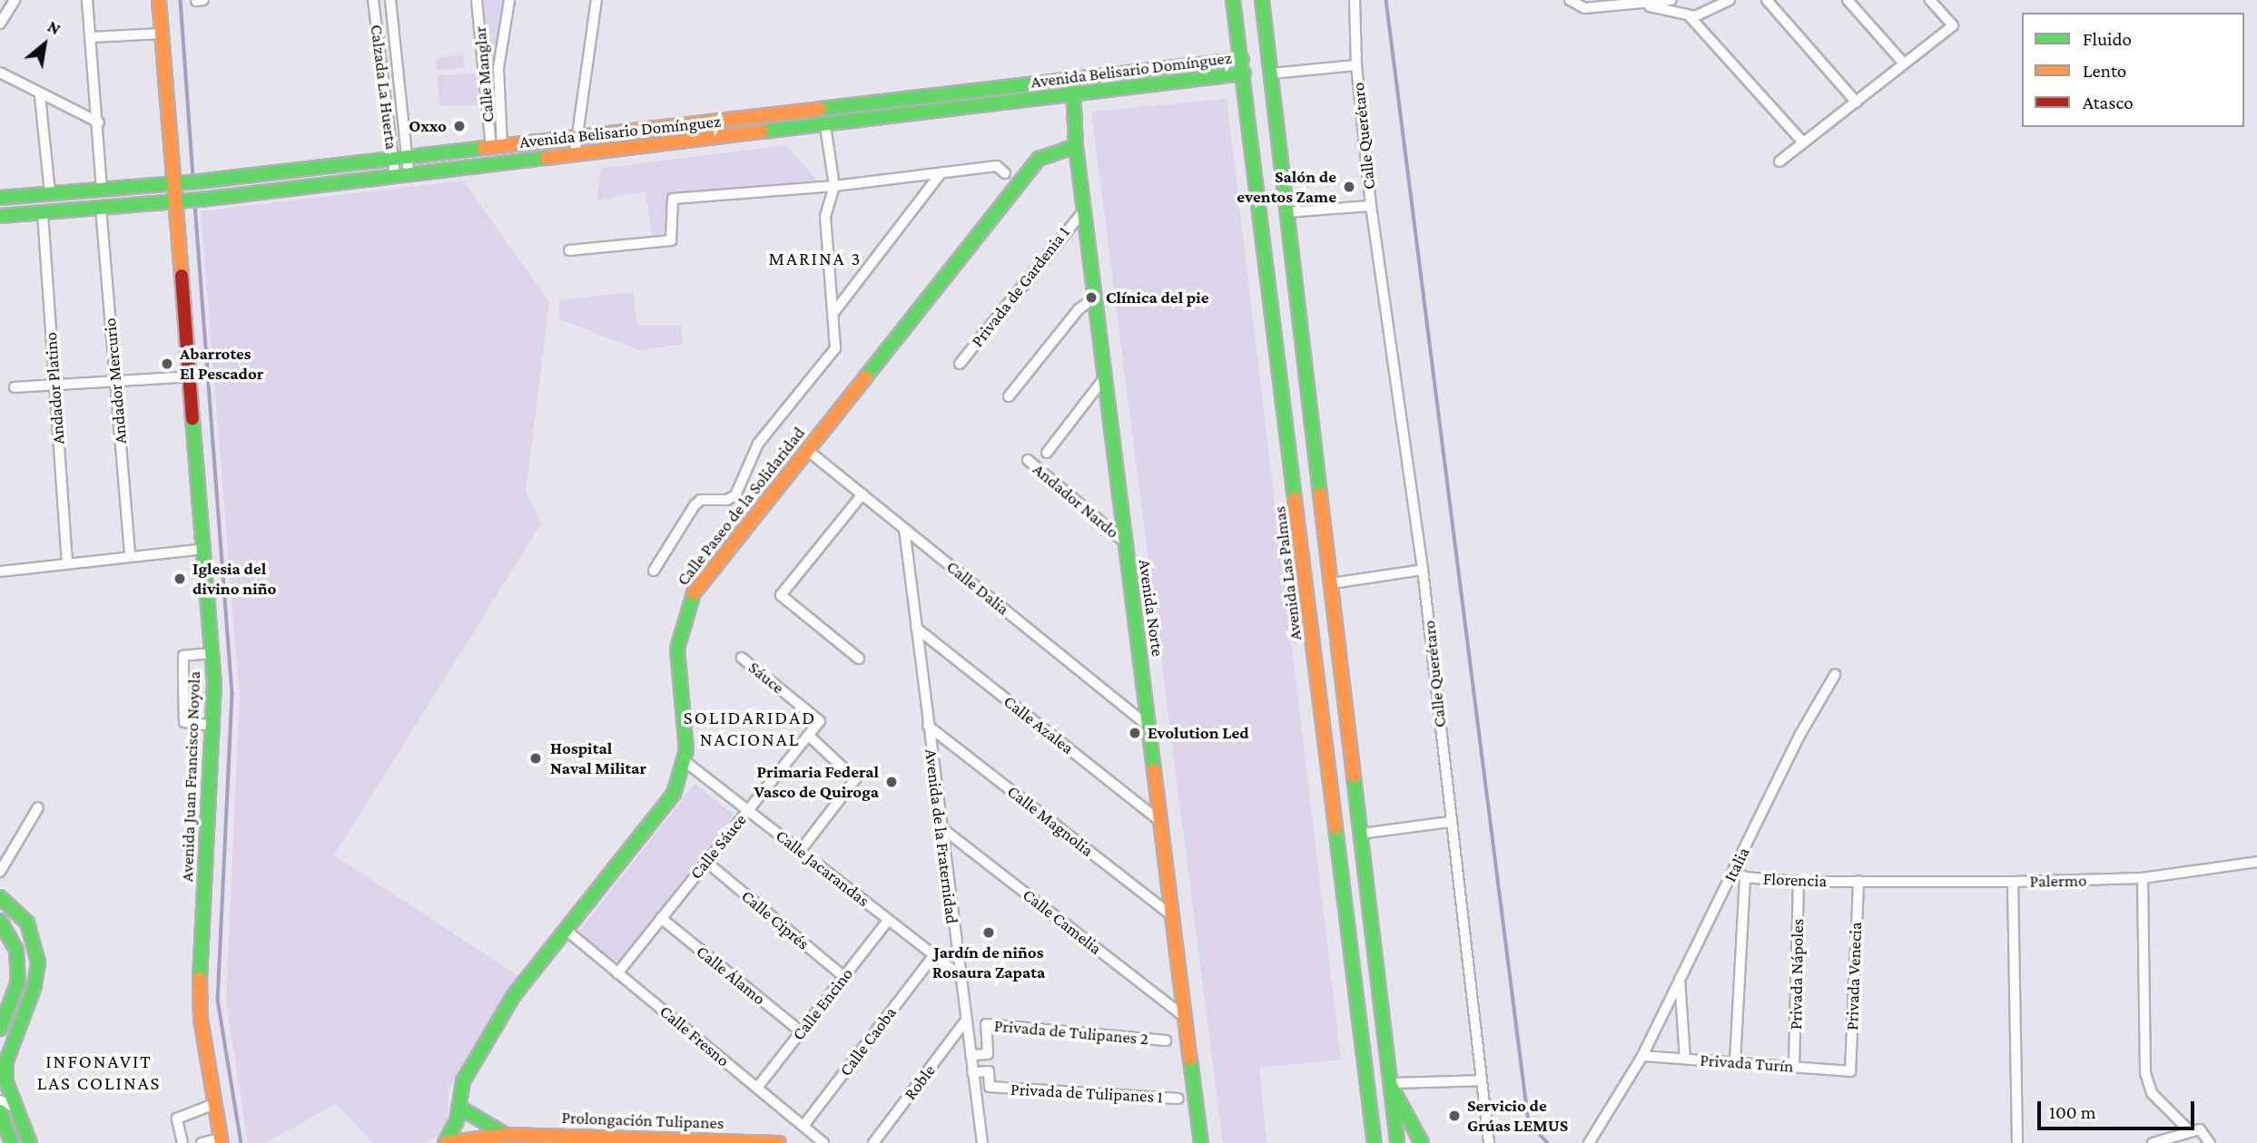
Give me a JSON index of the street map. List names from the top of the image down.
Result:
{
  "streets": {
    "main road": [
      "Avenida Belisario Domínguez",
      "Calle Paseo de la Solidaridad",
      "Avenida Las Palmas",
      "Avenida Norte",
      "Avenida Juan Francisco Noyola",
      "Prolongación Tulipanes"
    ],
    "street": [
      "Calle Manglar",
      "Calzada La Huerta",
      "Calle Querétaro",
      "Privada de Gardenia 1",
      "Andador Mercurio",
      "Andador Platino",
      "Andador Nardo",
      "Calle Dalia",
      "Sáuce",
      "Calle Azalea",
      "Calle Magnolia",
      "Avenida de la Fraternidad",
      "Calle Sáuce",
      "Italia",
      "Calle Jacarandas",
      "Florencia",
      "Palermo",
      "Calle Ciprés",
      "Calle Camelia",
      "Privada Nápoles",
      "Calle Álamo",
      "Privada Venecia",
      "Calle Encino",
      "Privada de Tulipanes 2",
      "Calle Fresno",
      "Calle Caoba",
      "Privada Turín",
      "Roble",
      "Privada de Tulipanes 1"
    ]
  },
  "crossings": [
    ["Avenida Belisario Domínguez", "Calle Manglar"],
    ["Avenida Belisario Domínguez", "Calzada La Huerta"],
    ["Avenida Belisario Domínguez", "Andador Mercurio"],
    ["Avenida Belisario Domínguez", "Andador Platino"],
    ["Avenida Belisario Domínguez", "Avenida Las Palmas"],
    ["Avenida Belisario Domínguez", "Avenida Norte"],
    ["Avenida Belisario Domínguez", "Avenida Juan Francisco Noyola"],
    ["Privada de Gardenia 1", "Avenida Norte"],
    ["Andador Nardo", "Avenida Norte"],
    ["Calle Paseo de la Solidaridad", "Calle Dalia"],
    ["Calle Paseo de la Solidaridad", "Avenida Norte"],
    ["Calle Paseo de la Solidaridad", "Calle Jacarandas"],
    ["Calle Paseo de la Solidaridad", "Calle Fresno"],
    ["Calle Paseo de la Solidaridad", "Prolongación Tulipanes"],
    ["Calle Dalia", "Avenida Norte"],
    ["Calle Dalia", "Avenida de la Fraternidad"],
    ["Avenida Norte", "Calle Azalea"],
    ["Avenida Norte", "Calle Magnolia"],
    ["Avenida Norte", "Calle Camelia"],
    ["Sáuce", "Calle Sáuce"],
    ["Calle Azalea", "Avenida de la Fraternidad"],
    ["Calle Magnolia", "Avenida de la Fraternidad"],
    ["Avenida de la Fraternidad", "Calle Jacarandas"],
    ["Avenida de la Fraternidad", "Calle Camelia"],
    ["Avenida de la Fraternidad", "Privada de Tulipanes 2"],
    ["Avenida de la Fraternidad", "Roble"],
    ["Avenida de la Fraternidad", "Privada de Tulipanes 1"],
    ["Calle Sáuce", "Calle Jacarandas"],
    ["Calle Sáuce", "Calle Ciprés"],
    ["Calle Sáuce", "Calle Álamo"],
    ["Calle Sáuce", "Calle Fresno"],
    ["Italia", "Florencia"],
    ["Italia", "Privada Turín"],
    ["Calle Jacarandas", "Calle Encino"],
    ["Calle Jacarandas", "Calle Caoba"],
    ["Florencia", "Palermo"],
    ["Florencia", "Privada Nápoles"],
    ["Florencia", "Privada Venecia"],
    ["Palermo", "Privada Venecia"],
    ["Calle Ciprés", "Calle Encino"],
    ["Privada Nápoles", "Privada Turín"],
    ["Calle Álamo", "Calle Encino"],
    ["Privada Venecia", "Privada Turín"],
    ["Calle Encino", "Calle Fresno"],
    ["Calle Fresno", "Calle Caoba"]
  ],
  "districts": ["MARINA 3", "SOLIDARIDAD NACIONAL", "INFONAVIT LAS COLINAS"],
  "places": [
    "Oxxo",
    "Salón de eventos Zame",
    "Clínica del pie",
    "Abarrotes El Pescador",
    "Iglesia del divino niño",
    "Evolution Led",
    "Hospital Naval Militar",
    "Primaria Federal Vasco de Quiroga",
    "Jardín de niños Rosaura Zapata",
    "Servicio de Grúas LEMUS"
  ],
  "legend": ["Fluido", "Lento", "Atasco"],
  "scale_bar": "100 m",
  "north": "top right"
}
